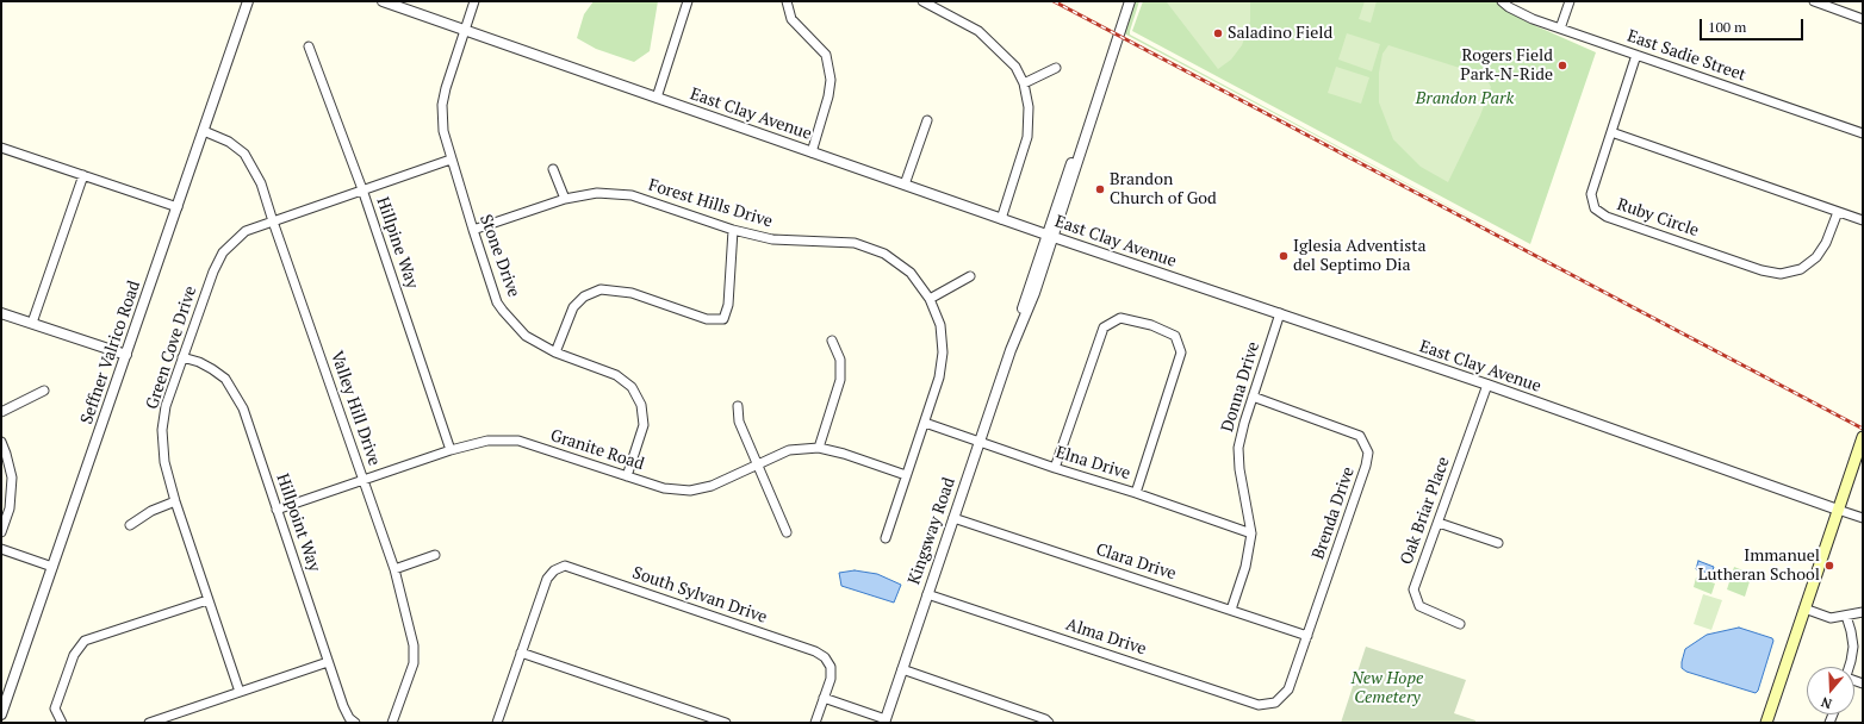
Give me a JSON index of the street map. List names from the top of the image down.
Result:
{
  "streets": {
    "street": [
      "East Sadie Street",
      "East Clay Avenue",
      "Forest Hills Drive",
      "Ruby Circle",
      "Hillpine Way",
      "Stone Drive",
      "Green Cove Drive",
      "Seffner Valrico Road",
      "Donna Drive",
      "Valley Hill Drive",
      "Granite Road",
      "Elna Drive",
      "Oak Briar Place",
      "Brenda Drive",
      "Hillpoint Way",
      "Kingsway Road",
      "Clara Drive",
      "South Sylvan Drive",
      "Alma Drive"
    ]
  },
  "crossings": [
    ["East Sadie Street", "Ruby Circle"],
    ["East Clay Avenue", "Stone Drive"],
    ["East Clay Avenue", "Donna Drive"],
    ["East Clay Avenue", "Oak Briar Place"],
    ["East Clay Avenue", "Kingsway Road"],
    ["Forest Hills Drive", "Stone Drive"],
    ["Forest Hills Drive", "Granite Road"],
    ["Forest Hills Drive", "Elna Drive"],
    ["Hillpine Way", "Green Cove Drive"],
    ["Hillpine Way", "Granite Road"],
    ["Stone Drive", "Green Cove Drive"],
    ["Stone Drive", "Granite Road"],
    ["Green Cove Drive", "Valley Hill Drive"],
    ["Green Cove Drive", "Hillpoint Way"],
    ["Seffner Valrico Road", "Valley Hill Drive"],
    ["Donna Drive", "Elna Drive"],
    ["Donna Drive", "Brenda Drive"],
    ["Donna Drive", "Clara Drive"],
    ["Valley Hill Drive", "Granite Road"],
    ["Granite Road", "Hillpoint Way"],
    ["Elna Drive", "Kingsway Road"],
    ["Brenda Drive", "Clara Drive"],
    ["Brenda Drive", "Alma Drive"],
    ["Kingsway Road", "Clara Drive"],
    ["Kingsway Road", "Alma Drive"]
  ],
  "parks": ["Brandon Park", "New Hope Cemetery"],
  "places": [
    "Saladino Field",
    "Rogers Field Park-N-Ride",
    "Brandon Church of God",
    "Iglesia Adventista del Septimo Dia",
    "Immanuel Lutheran School"
  ],
  "scale_bar": "100 m",
  "north": "bottom"
}
